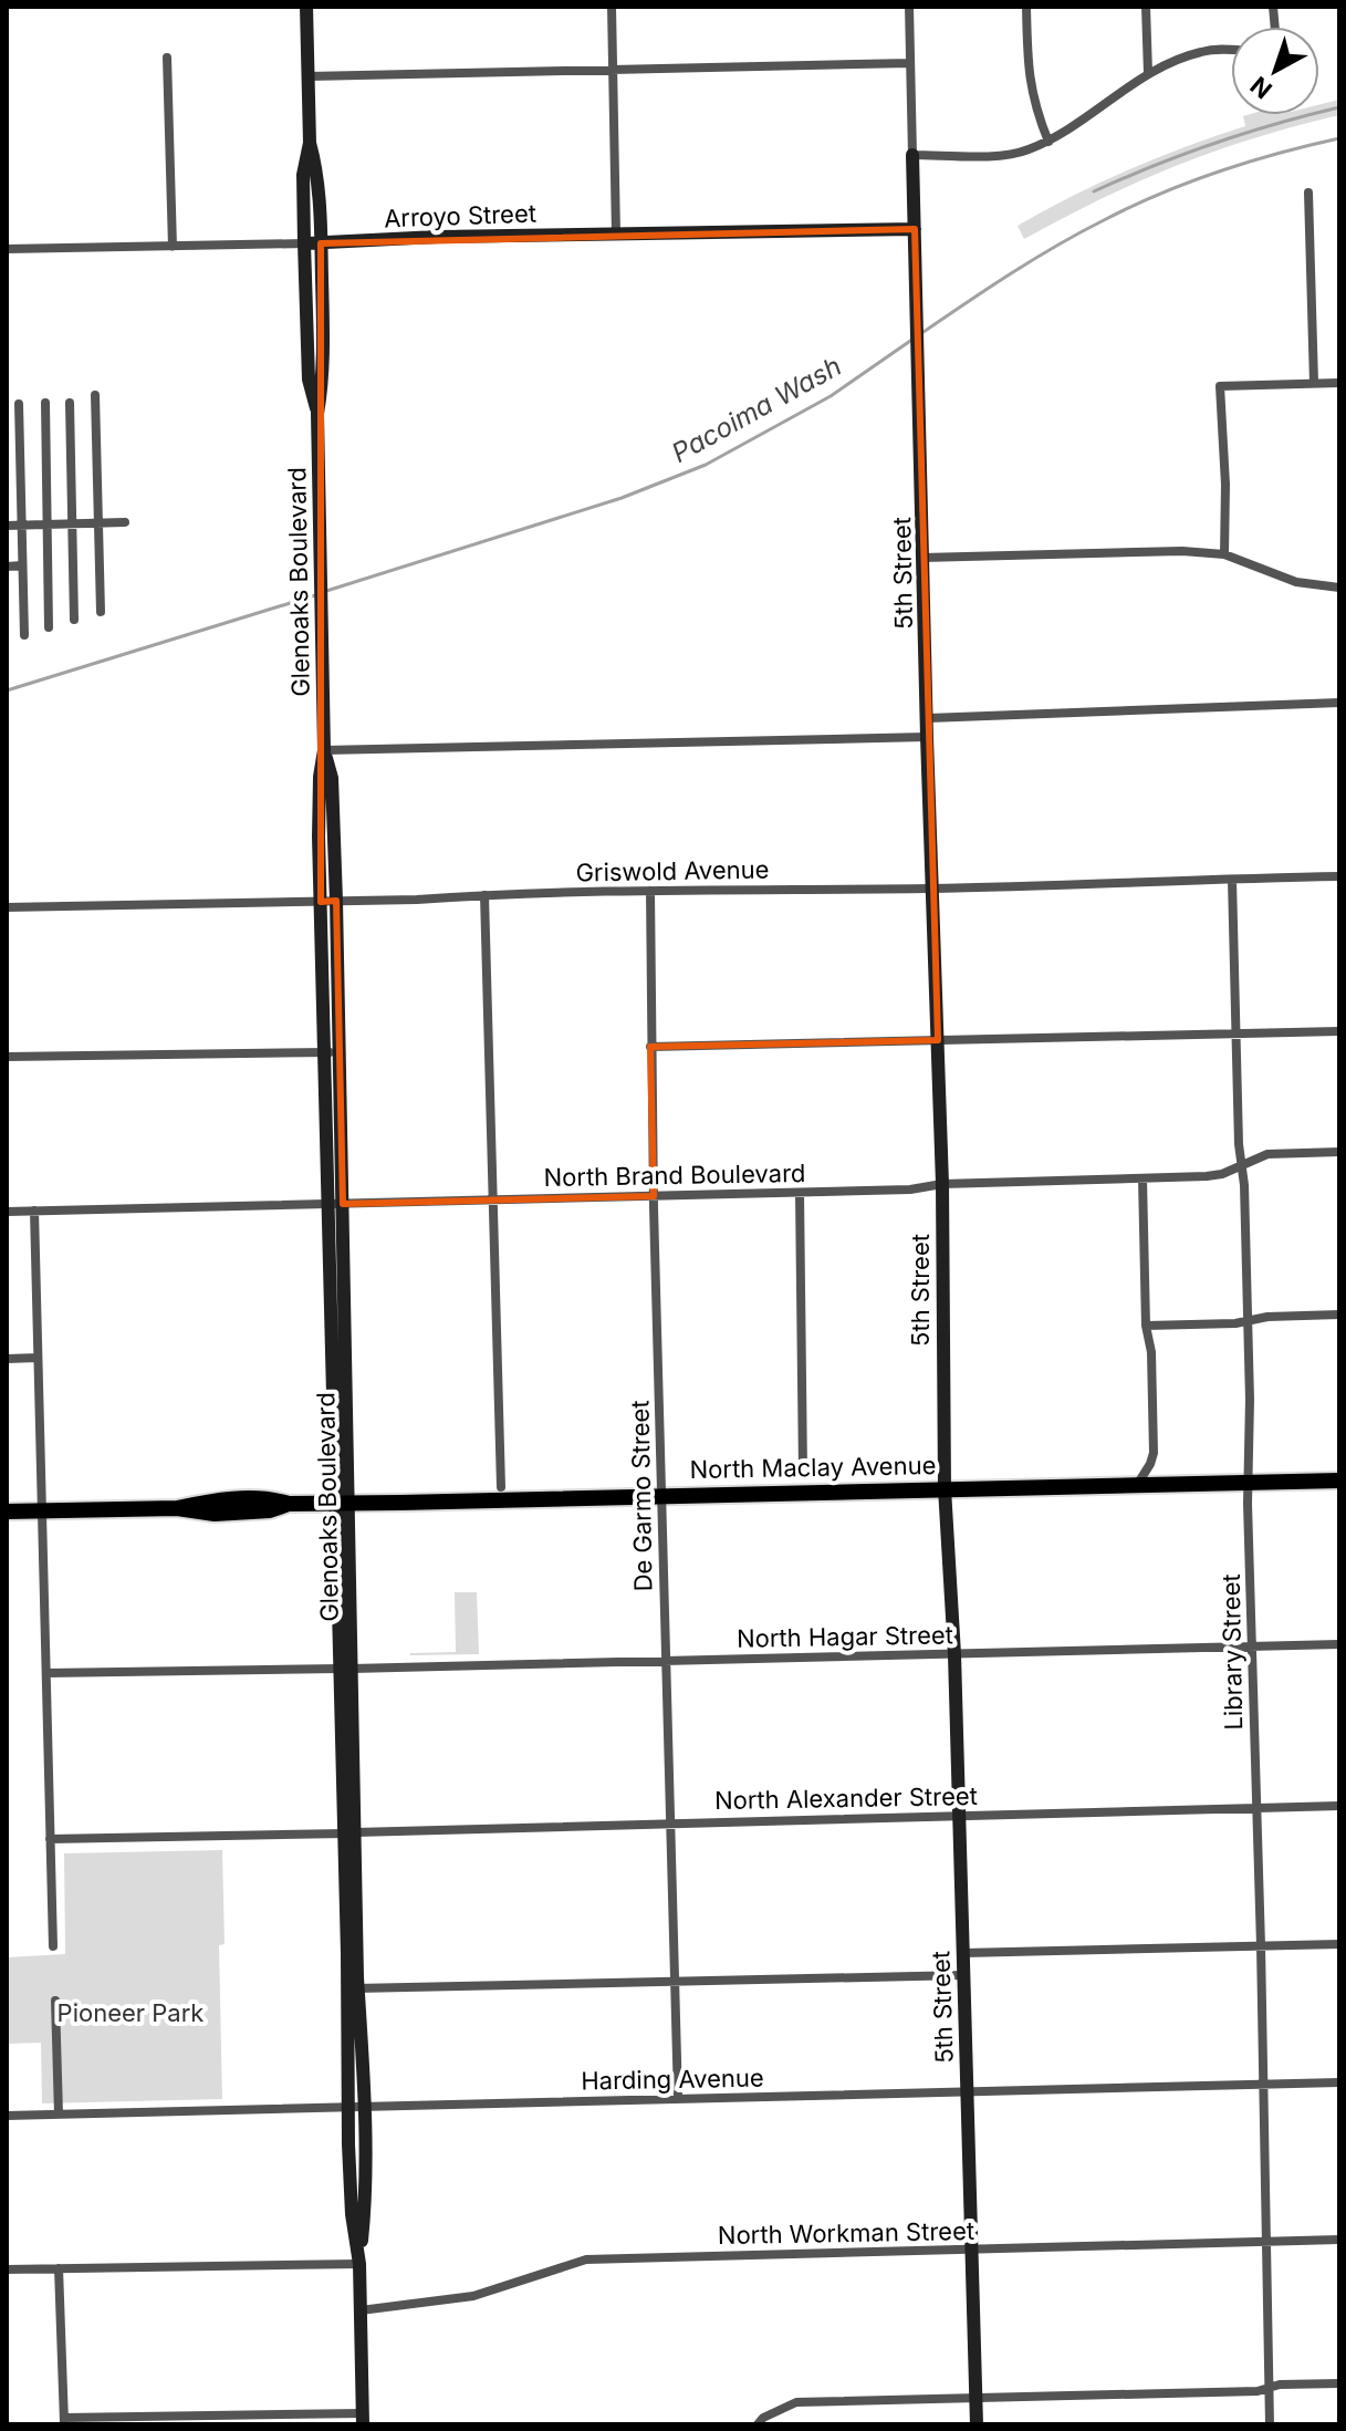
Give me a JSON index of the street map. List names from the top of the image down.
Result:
{
  "streets": {
    "main road": [
      "Arroyo Street",
      "5th Street",
      "Glenoaks Boulevard",
      "North Maclay Avenue"
    ],
    "street": [
      "Griswold Avenue",
      "North Brand Boulevard",
      "De Garmo Street",
      "North Hagar Street",
      "Library Street",
      "North Alexander Street",
      "Harding Avenue",
      "North Workman Street"
    ]
  },
  "crossings": [
    ["Arroyo Street", "5th Street"],
    ["Arroyo Street", "Glenoaks Boulevard"],
    ["5th Street", "Griswold Avenue"],
    ["5th Street", "North Brand Boulevard"],
    ["5th Street", "North Maclay Avenue"],
    ["5th Street", "North Hagar Street"],
    ["5th Street", "North Alexander Street"],
    ["5th Street", "Harding Avenue"],
    ["5th Street", "North Workman Street"],
    ["Glenoaks Boulevard", "Griswold Avenue"],
    ["Glenoaks Boulevard", "North Brand Boulevard"],
    ["Glenoaks Boulevard", "North Maclay Avenue"],
    ["Glenoaks Boulevard", "North Hagar Street"],
    ["Glenoaks Boulevard", "North Alexander Street"],
    ["Glenoaks Boulevard", "Harding Avenue"],
    ["Glenoaks Boulevard", "North Workman Street"],
    ["Griswold Avenue", "De Garmo Street"],
    ["Griswold Avenue", "Library Street"],
    ["North Brand Boulevard", "De Garmo Street"],
    ["North Brand Boulevard", "Library Street"],
    ["North Maclay Avenue", "De Garmo Street"],
    ["North Maclay Avenue", "Library Street"],
    ["De Garmo Street", "North Hagar Street"],
    ["De Garmo Street", "North Alexander Street"],
    ["De Garmo Street", "Harding Avenue"],
    ["North Hagar Street", "Library Street"],
    ["Library Street", "North Alexander Street"],
    ["Library Street", "Harding Avenue"],
    ["Library Street", "North Workman Street"]
  ],
  "water": ["Pacoima Wash"],
  "parks": ["Pioneer Park"],
  "north": "bottom left"
}
